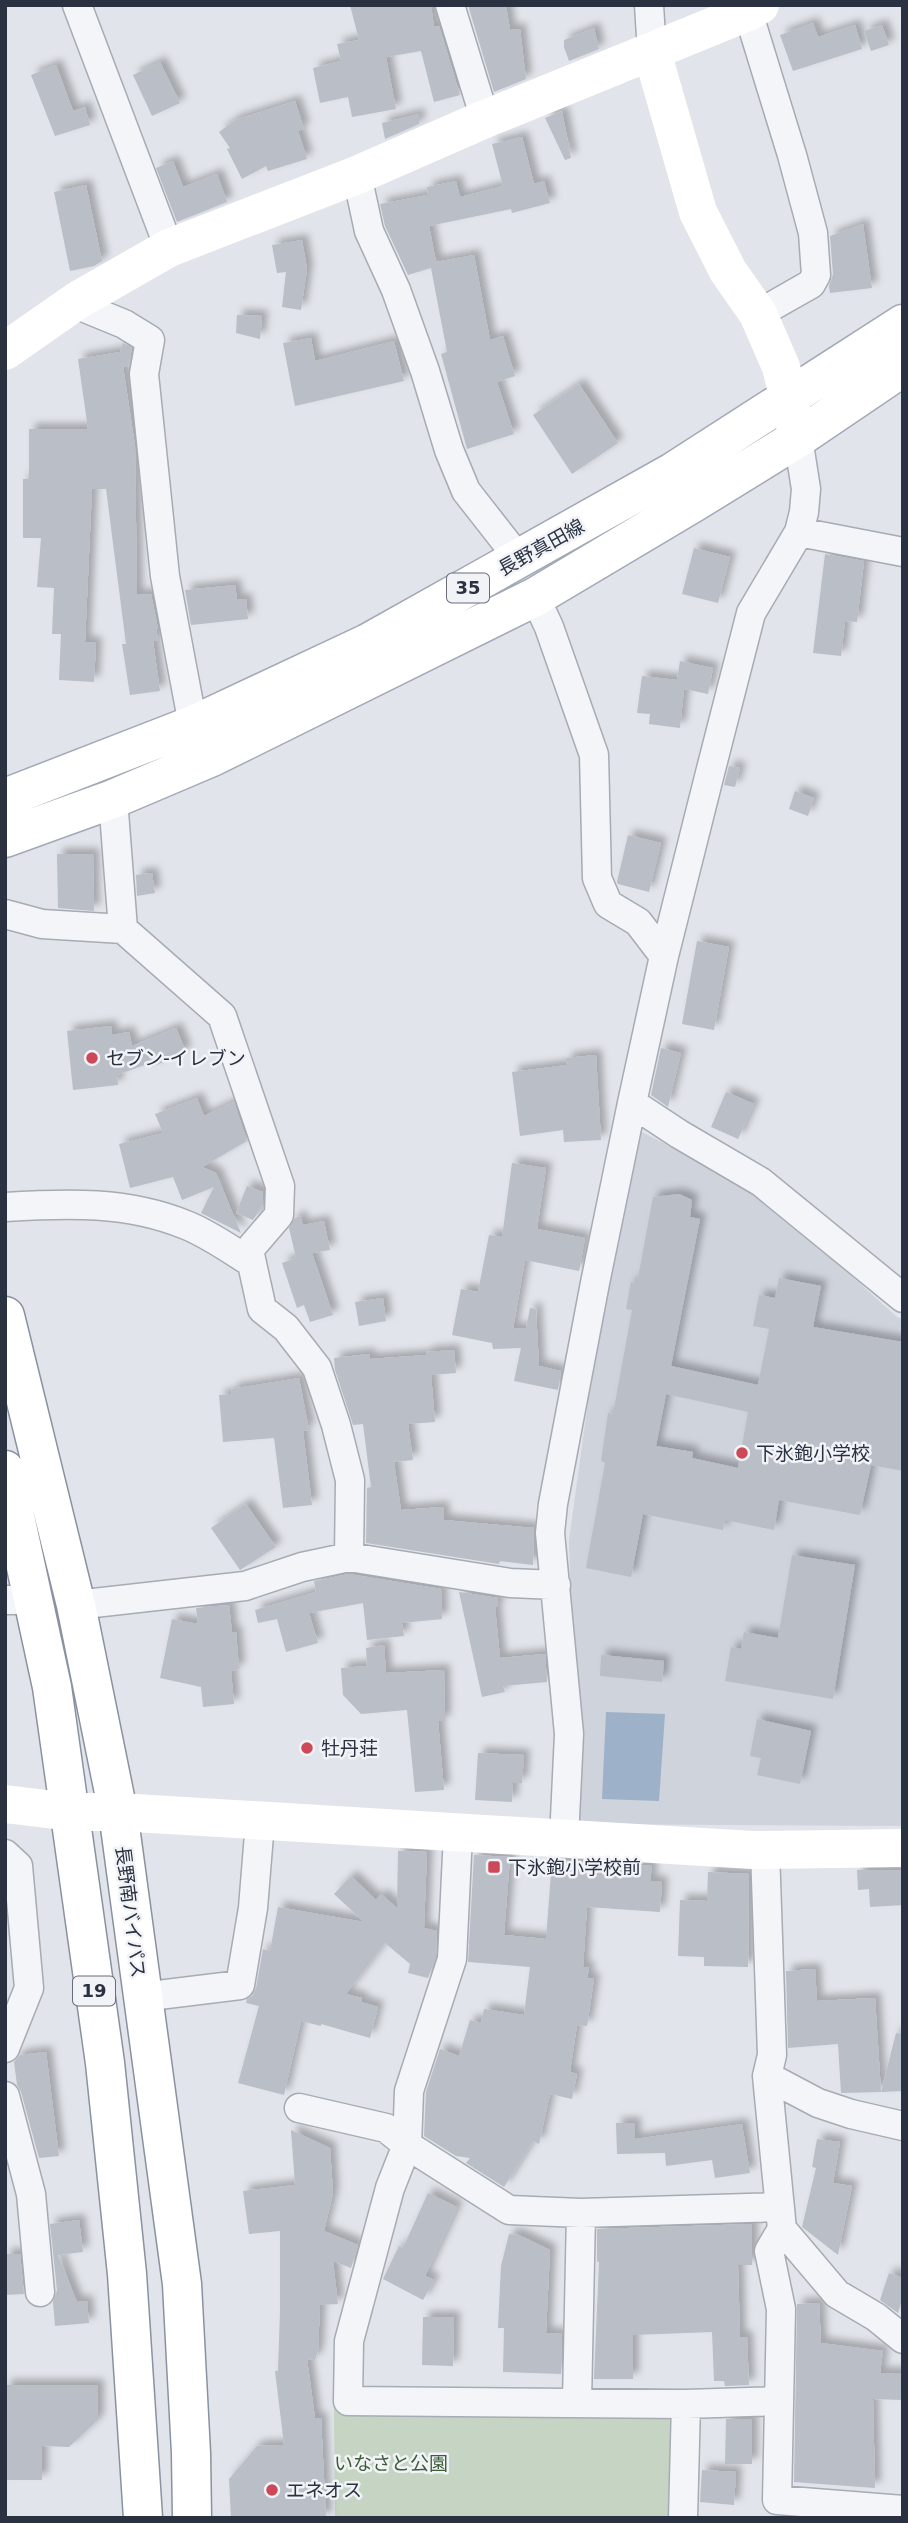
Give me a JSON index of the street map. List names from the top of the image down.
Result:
{
  "streets": {
    "main road": [
      "長野真田線",
      "35",
      "長野南バイパス",
      "19"
    ]
  },
  "parks": ["いなさと公園"],
  "places": {
    "other": [
      "セブン-イレブン",
      "下氷鉋小学校",
      "牡丹荘",
      "エネオス"
    ],
    "transit": ["下氷鉋小学校前"]
  }
}
